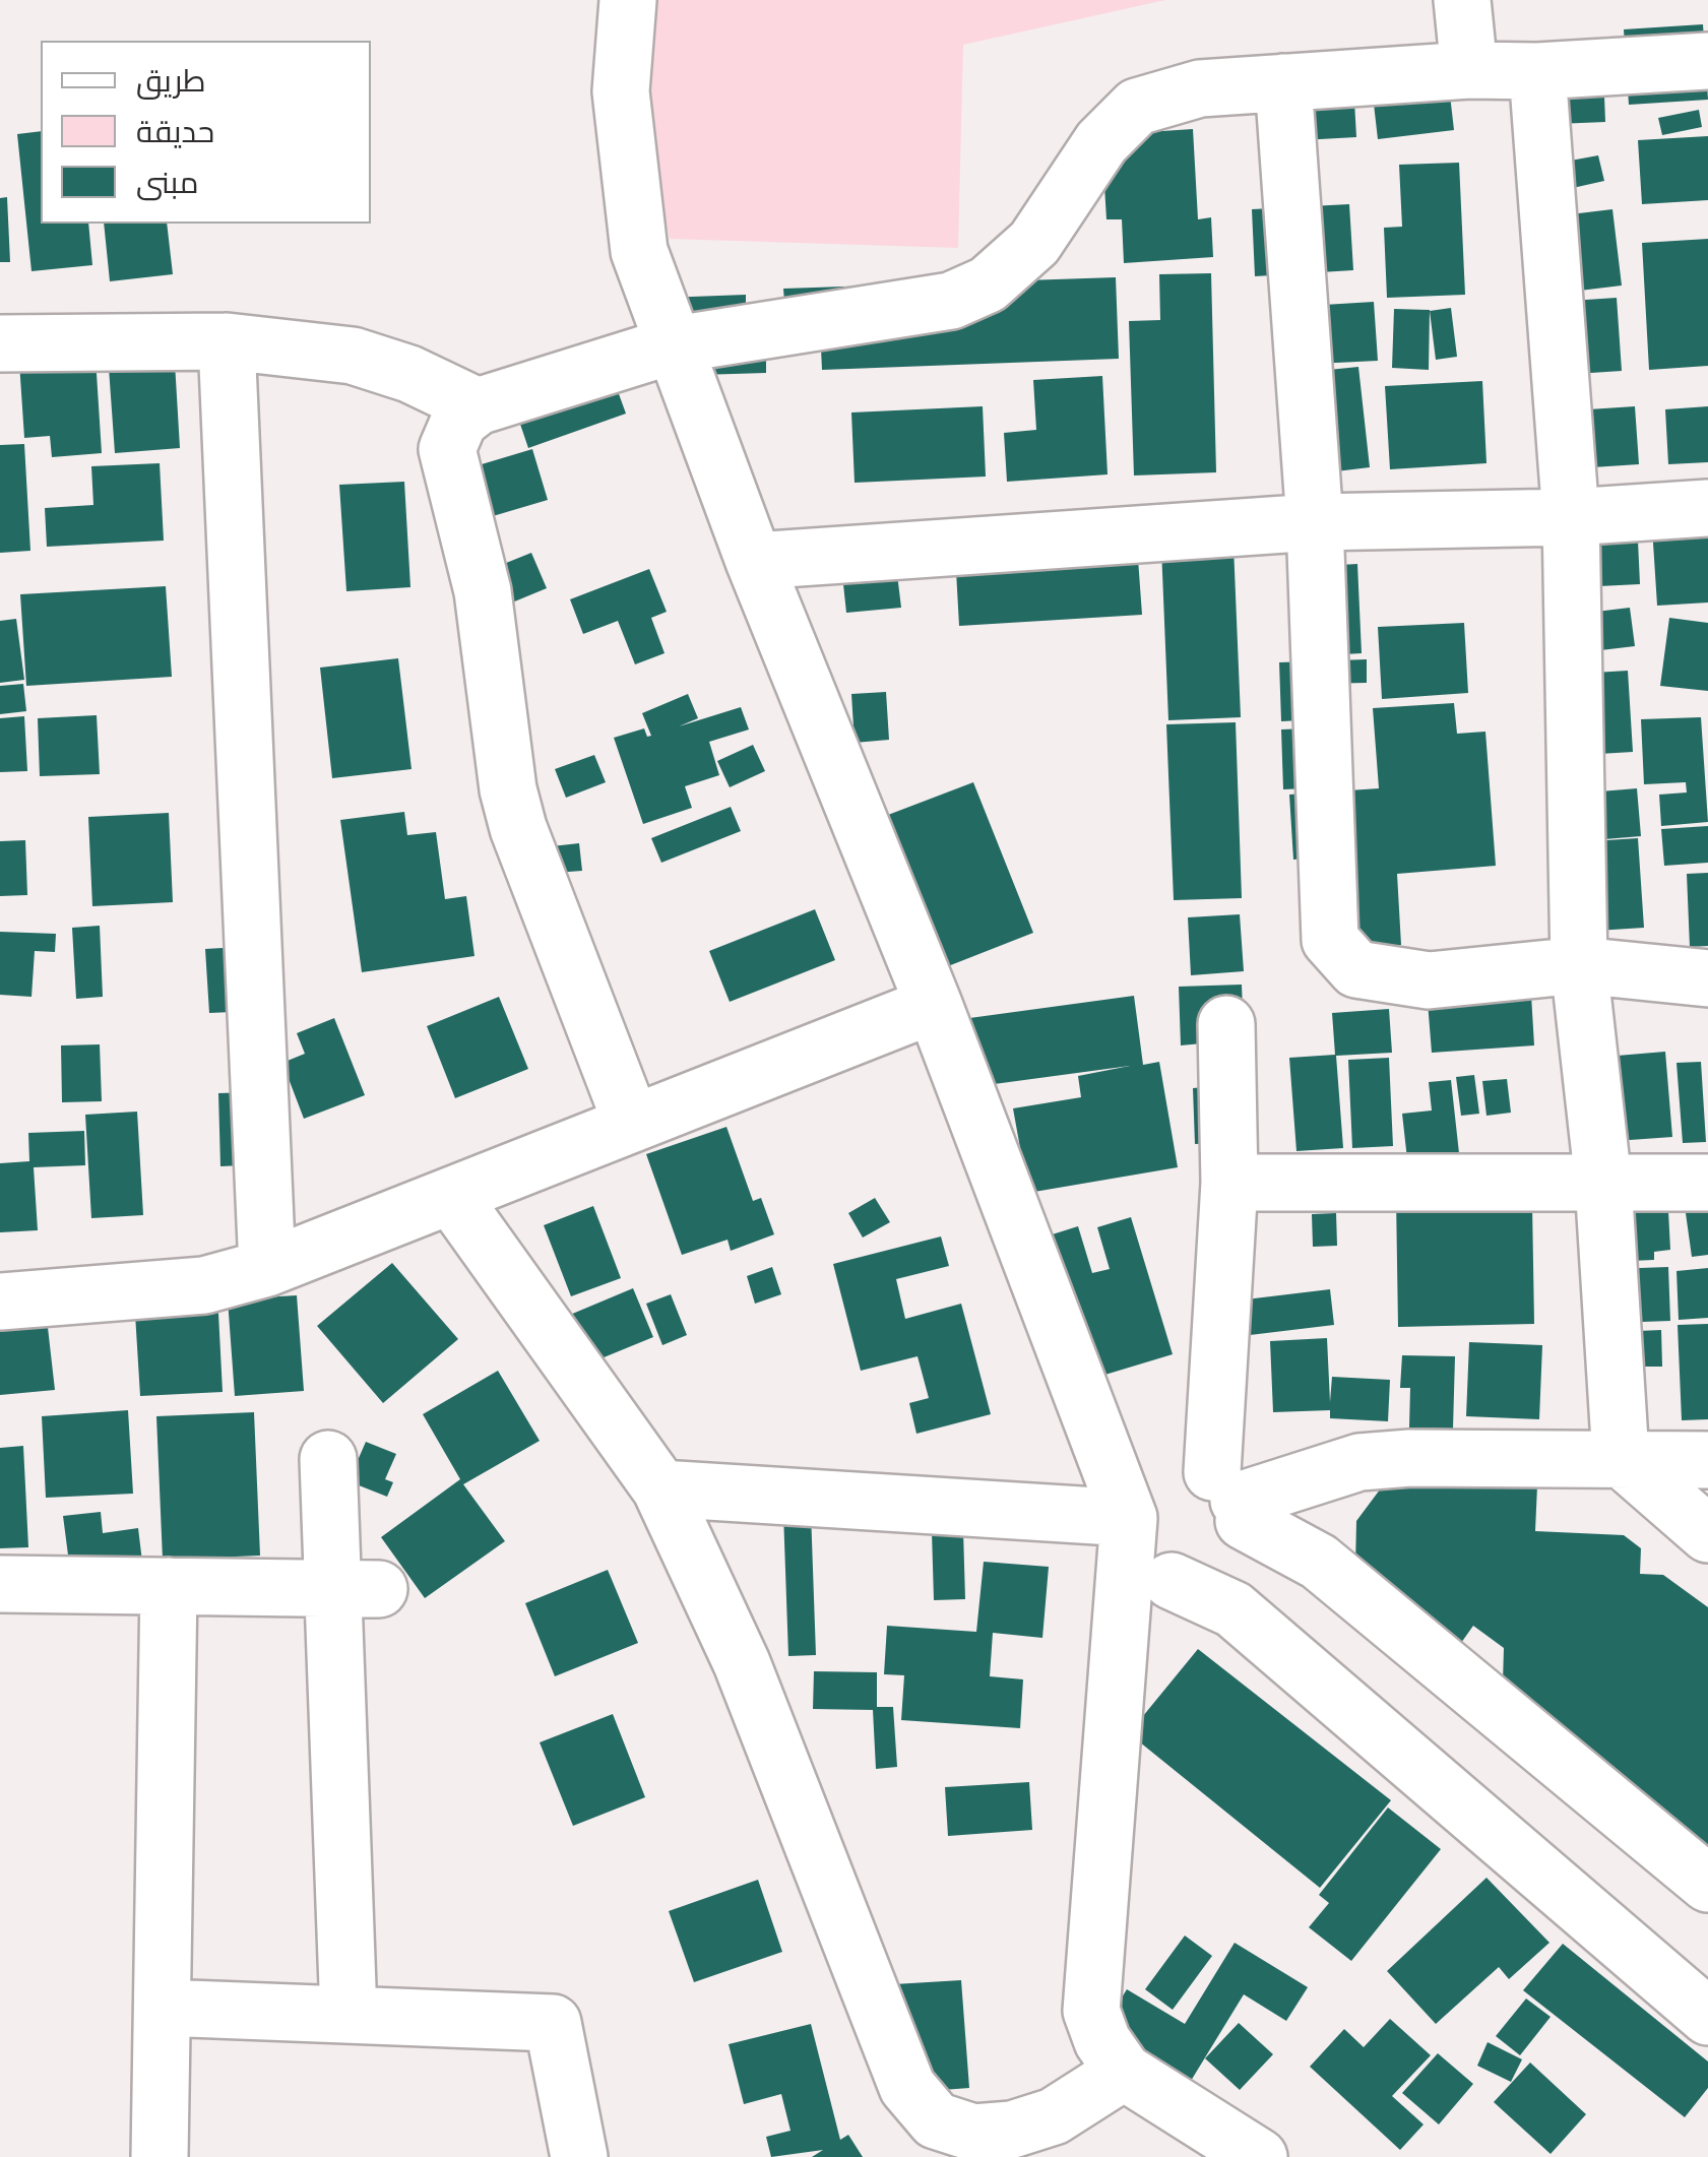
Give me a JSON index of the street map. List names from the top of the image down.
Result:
{
  "legend": ["طريق", "حديقة", "مبنى"]
}
